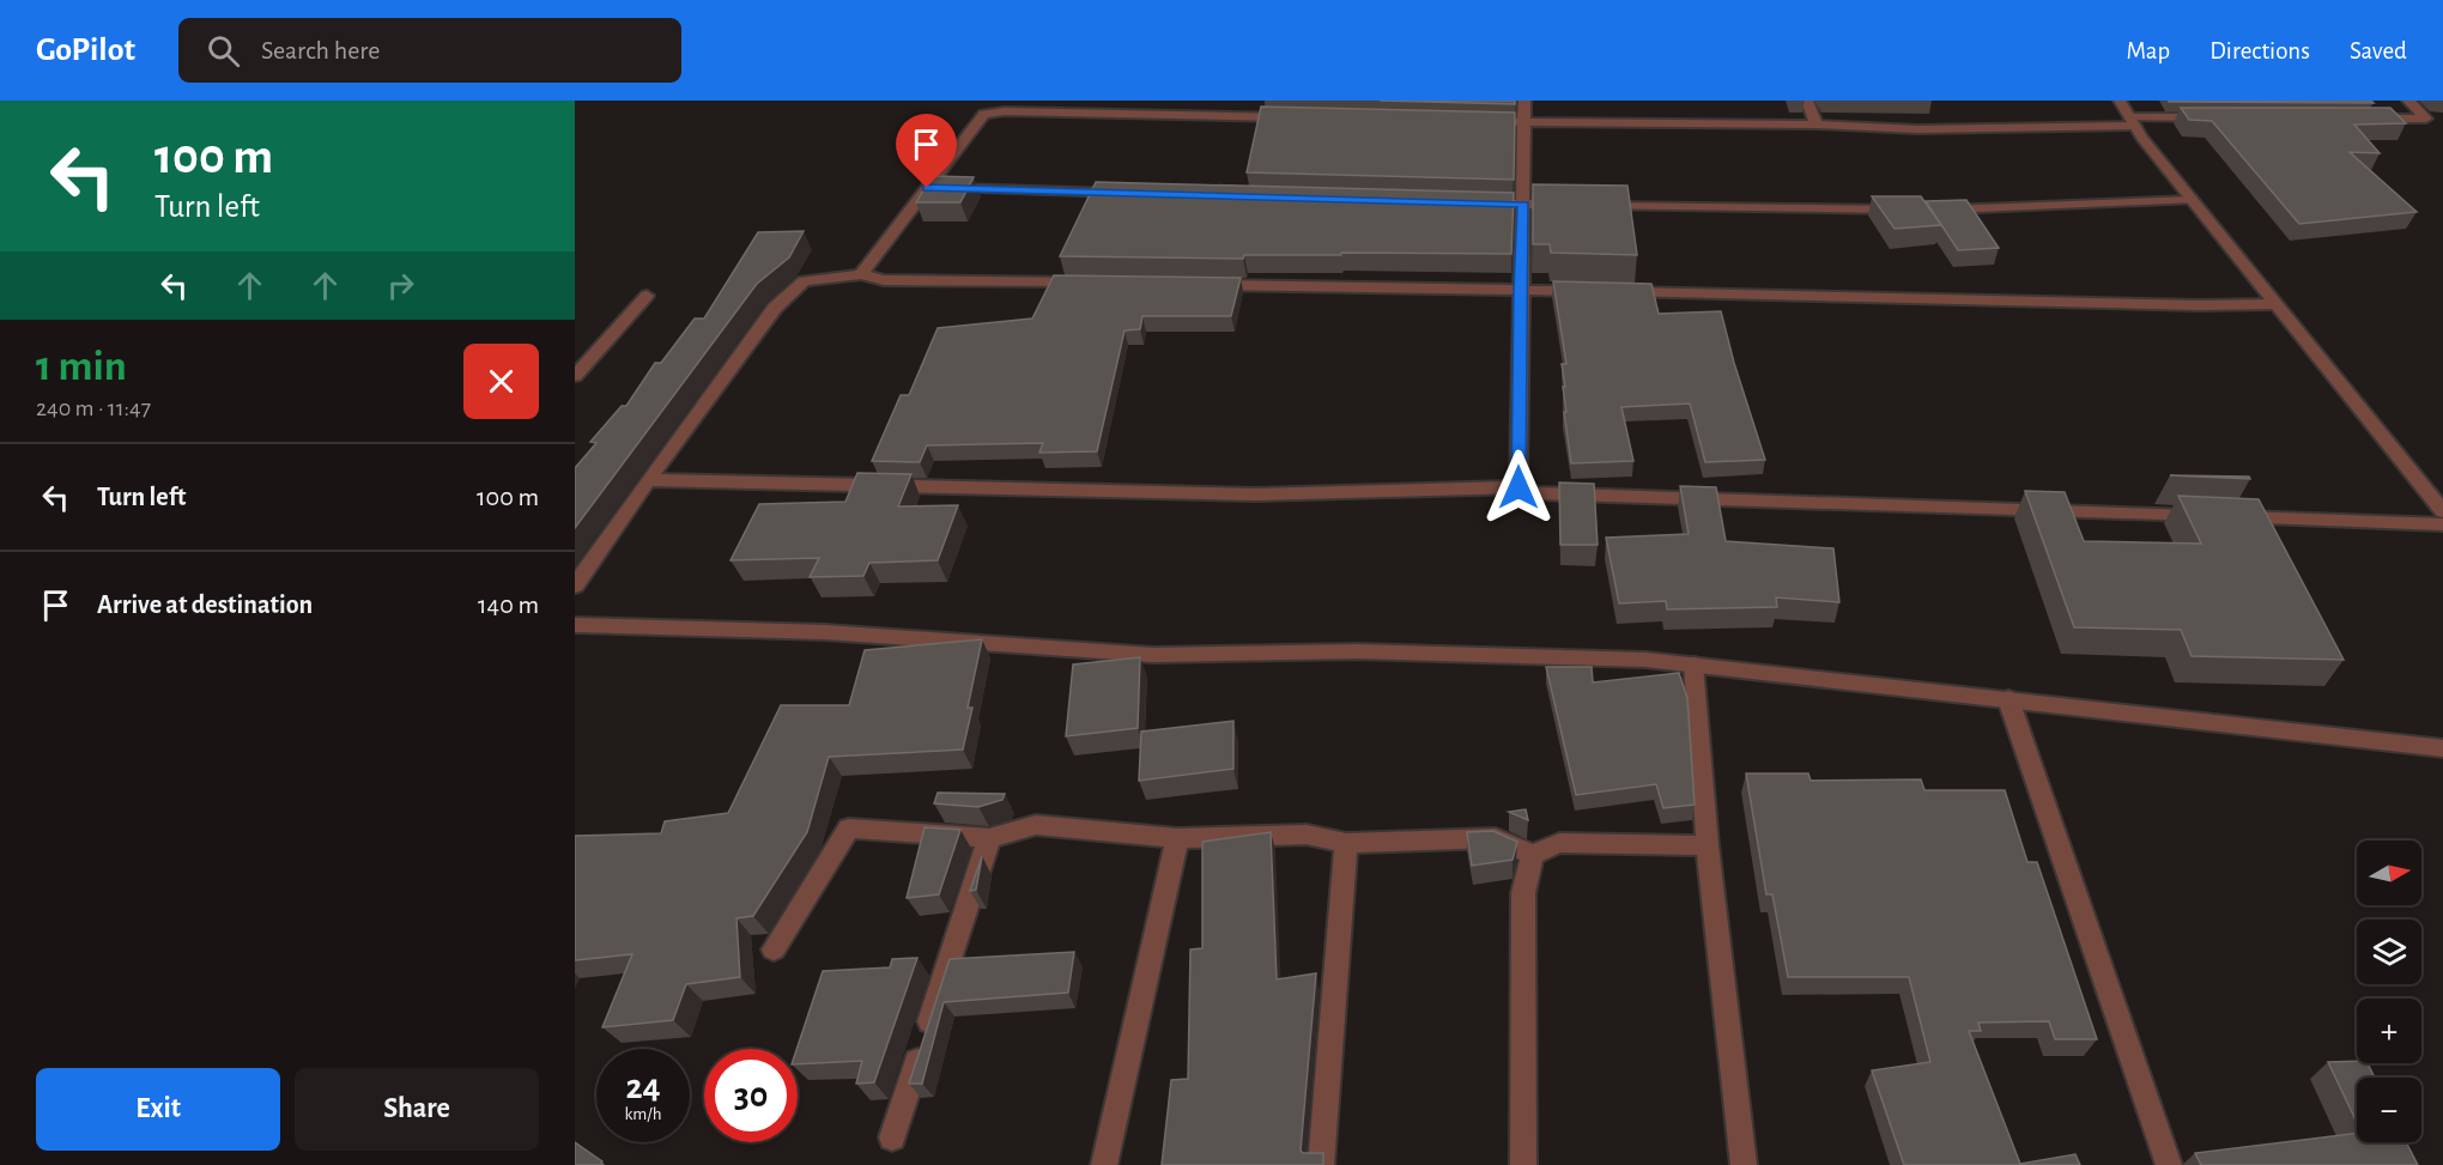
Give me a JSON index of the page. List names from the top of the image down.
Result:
{
  "north": "right",
  "page": {
    "header": "GoPilot",
    "search": "Search here",
    "nav": ["Map", "Directions", "Saved"],
    "turn": ["100 m", "Turn left"],
    "heading": ["1 min", "240 m · 11:47"],
    "list": [
      {
        "name": "Turn left",
        "value": "100 m"
      },
      {
        "name": "Arrive at destination",
        "value": "140 m"
      }
    ],
    "map_buttons": ["+", "−"],
    "speed": "24 km/h",
    "limit": "30",
    "buttons": ["Exit", "Share"]
  }
}
